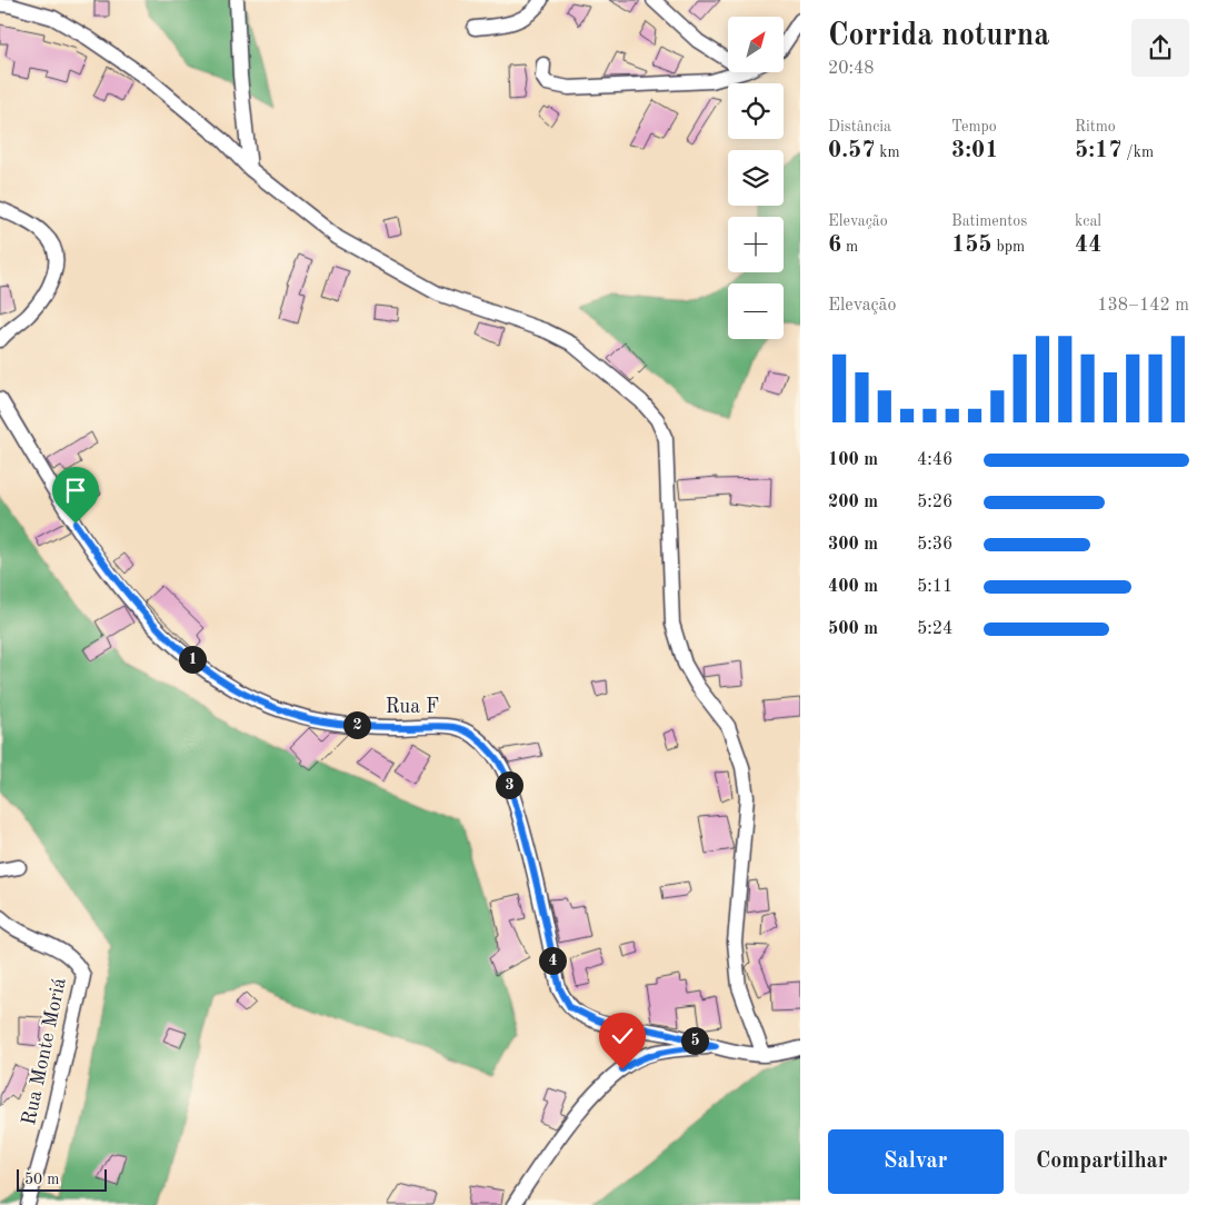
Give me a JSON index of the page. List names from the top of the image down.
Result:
{
  "streets": {
    "street": ["Rua F", "Rua Monte Moriá"]
  },
  "scale_bar": "50 m",
  "north": "top right",
  "page": {
    "heading": ["Corrida noturna", "20:48"],
    "map_buttons": ["+", "−"],
    "stats": [
      ["Distância", "0.57 km"],
      ["Tempo", "3:01"],
      ["Ritmo", "5:17 /km"],
      ["Elevação", "6 m"],
      ["Batimentos", "155 bpm"],
      ["kcal", "44"]
    ],
    "chart": ["Elevação", "138–142 m"],
    "list": [
      {
        "name": "100 m",
        "note": "4:46"
      },
      {
        "name": "200 m",
        "note": "5:26"
      },
      {
        "name": "300 m",
        "note": "5:36"
      },
      {
        "name": "400 m",
        "note": "5:11"
      },
      {
        "name": "500 m",
        "note": "5:24"
      }
    ],
    "pins": [
      "1",
      "2",
      "3",
      "4",
      "5"
    ],
    "buttons": ["Salvar", "Compartilhar"],
    "scale": "50 m"
  }
}
